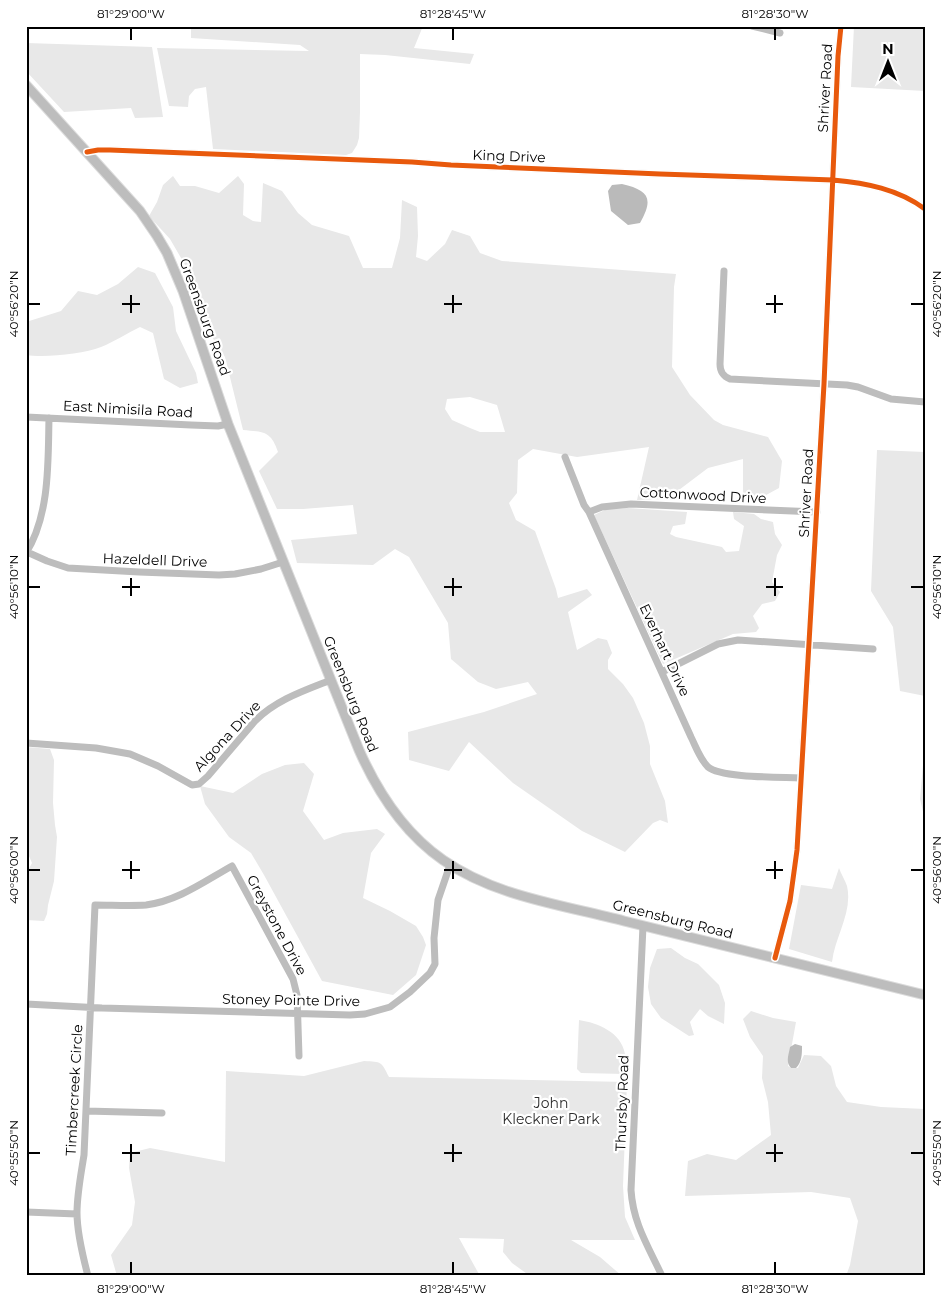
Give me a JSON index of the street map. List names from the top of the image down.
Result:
{
  "streets": {
    "main road": ["Greensburg Road"],
    "street": [
      "Shriver Road",
      "King Drive",
      "East Nimisila Road",
      "Cottonwood Drive",
      "Hazeldell Drive",
      "Everhart Drive",
      "Algona Drive",
      "Greystone Drive",
      "Stoney Pointe Drive",
      "Timbercreek Circle",
      "Thursby Road"
    ]
  },
  "crossings": [
    ["Shriver Road", "King Drive"],
    ["Shriver Road", "Greensburg Road"],
    ["Shriver Road", "Cottonwood Drive"],
    ["Shriver Road", "Everhart Drive"],
    ["King Drive", "Greensburg Road"],
    ["Greensburg Road", "East Nimisila Road"],
    ["Greensburg Road", "Hazeldell Drive"],
    ["Greensburg Road", "Algona Drive"],
    ["Greensburg Road", "Stoney Pointe Drive"],
    ["Greensburg Road", "Thursby Road"],
    ["Cottonwood Drive", "Everhart Drive"],
    ["Greystone Drive", "Stoney Pointe Drive"],
    ["Greystone Drive", "Timbercreek Circle"],
    ["Stoney Pointe Drive", "Timbercreek Circle"]
  ],
  "parks": ["John Kleckner Park"],
  "north": "top",
  "coordinates": [
    "81°29'00\"W",
    "81°28'45\"W",
    "81°28'30\"W",
    "40°56'20\"N",
    "40°56'10\"N",
    "40°56'00\"N",
    "40°55'50\"N"
  ]
}
